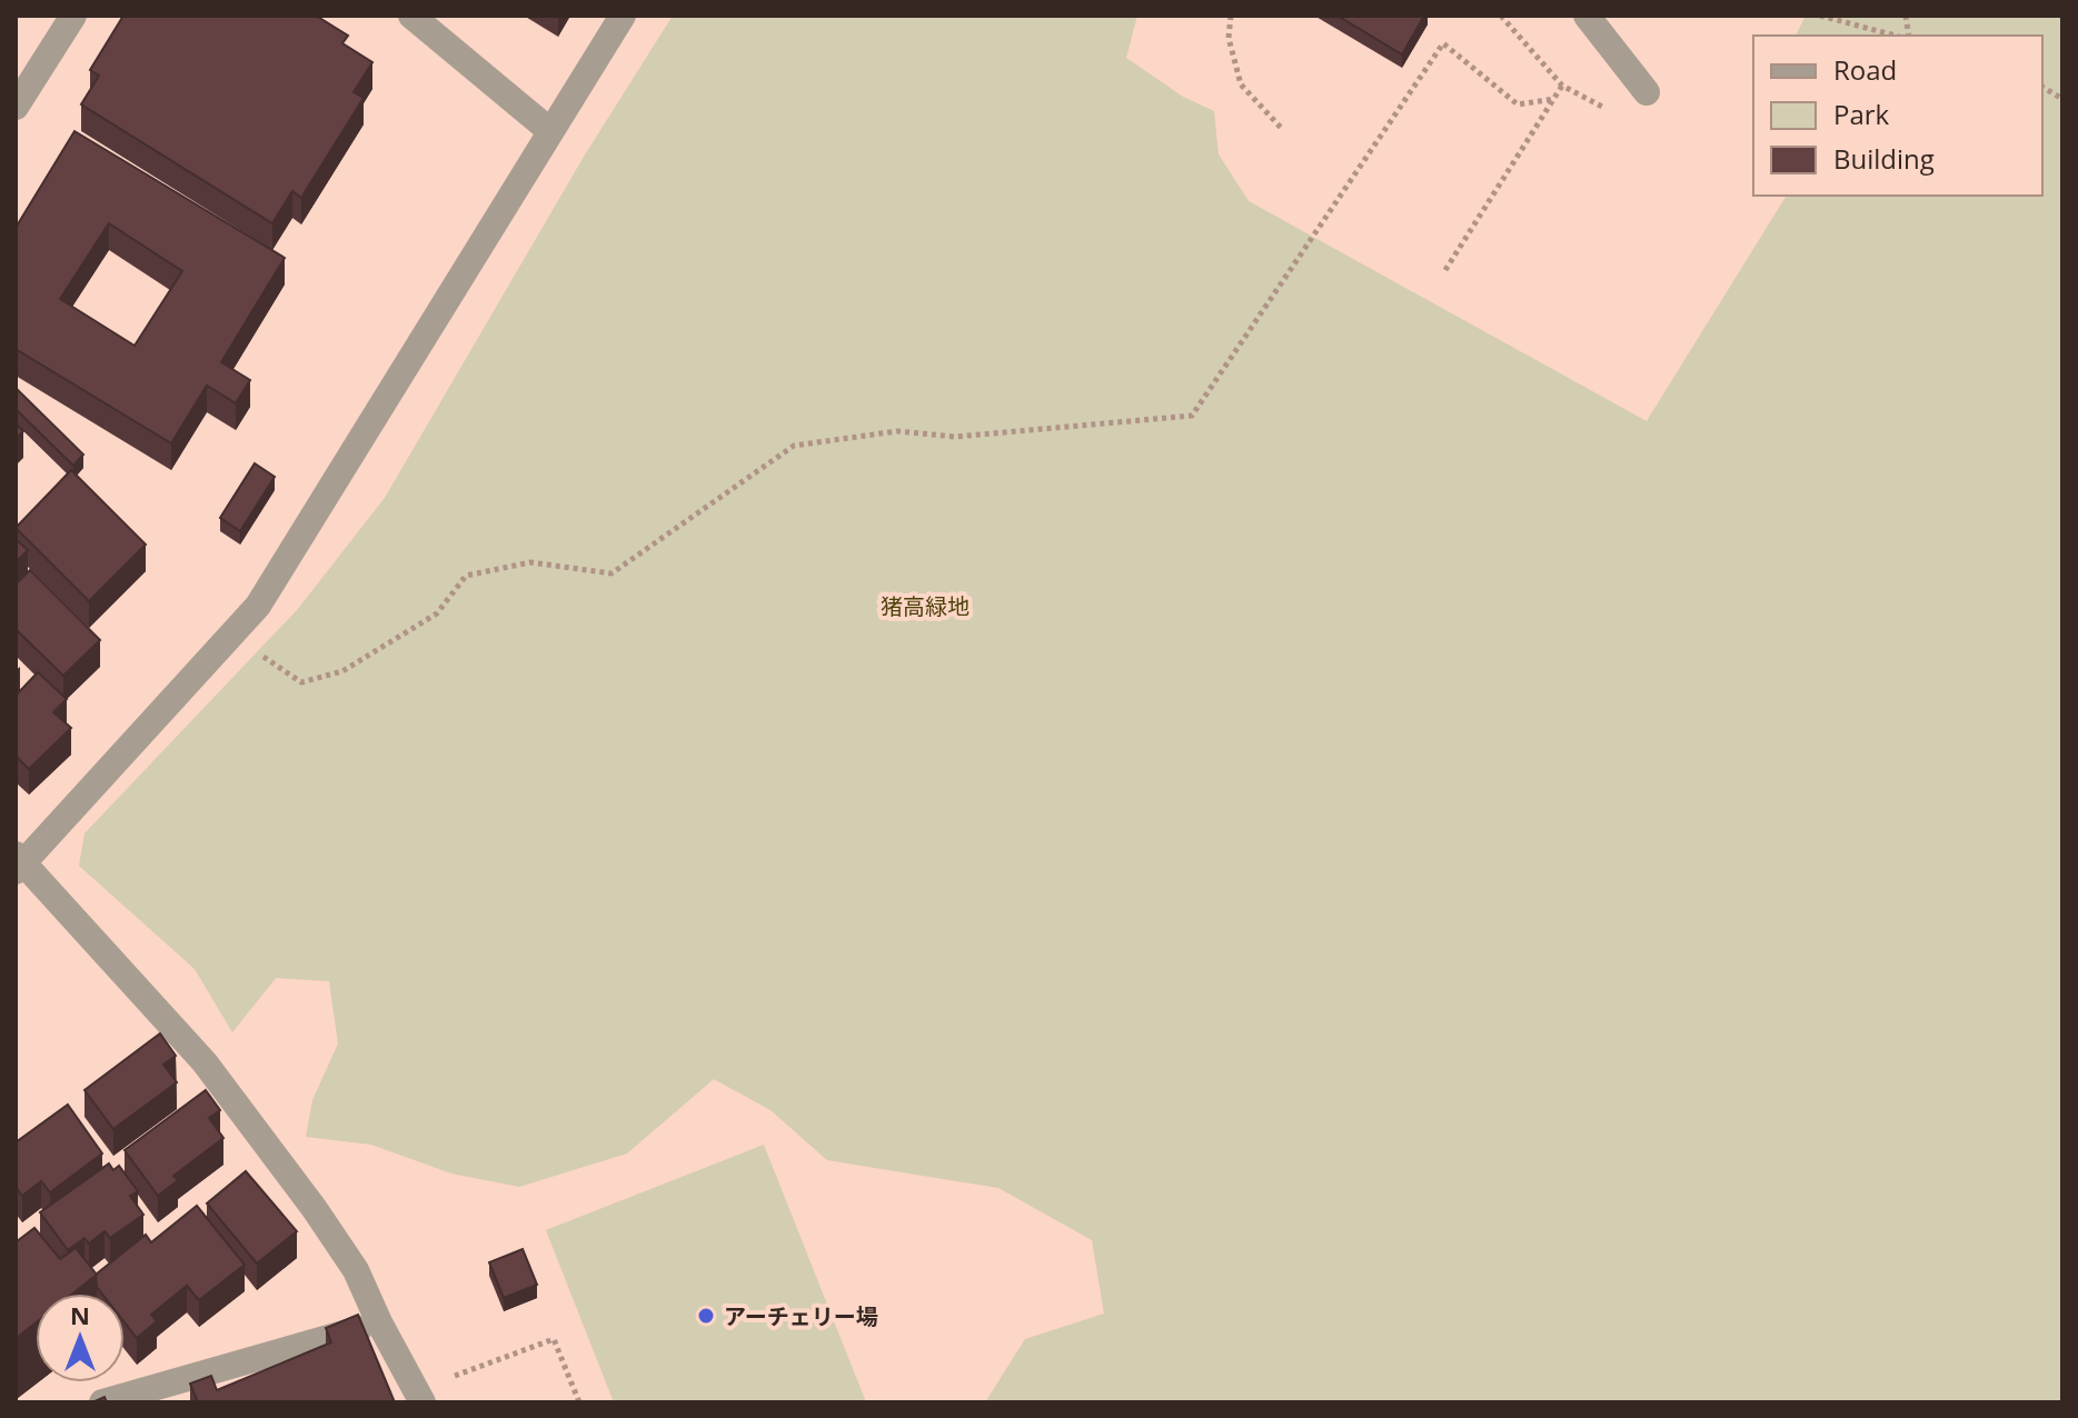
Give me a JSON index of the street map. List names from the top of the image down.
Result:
{
  "parks": ["猪高緑地"],
  "places": ["アーチェリー場"],
  "legend": ["Road", "Park", "Building"],
  "north": "top"
}
